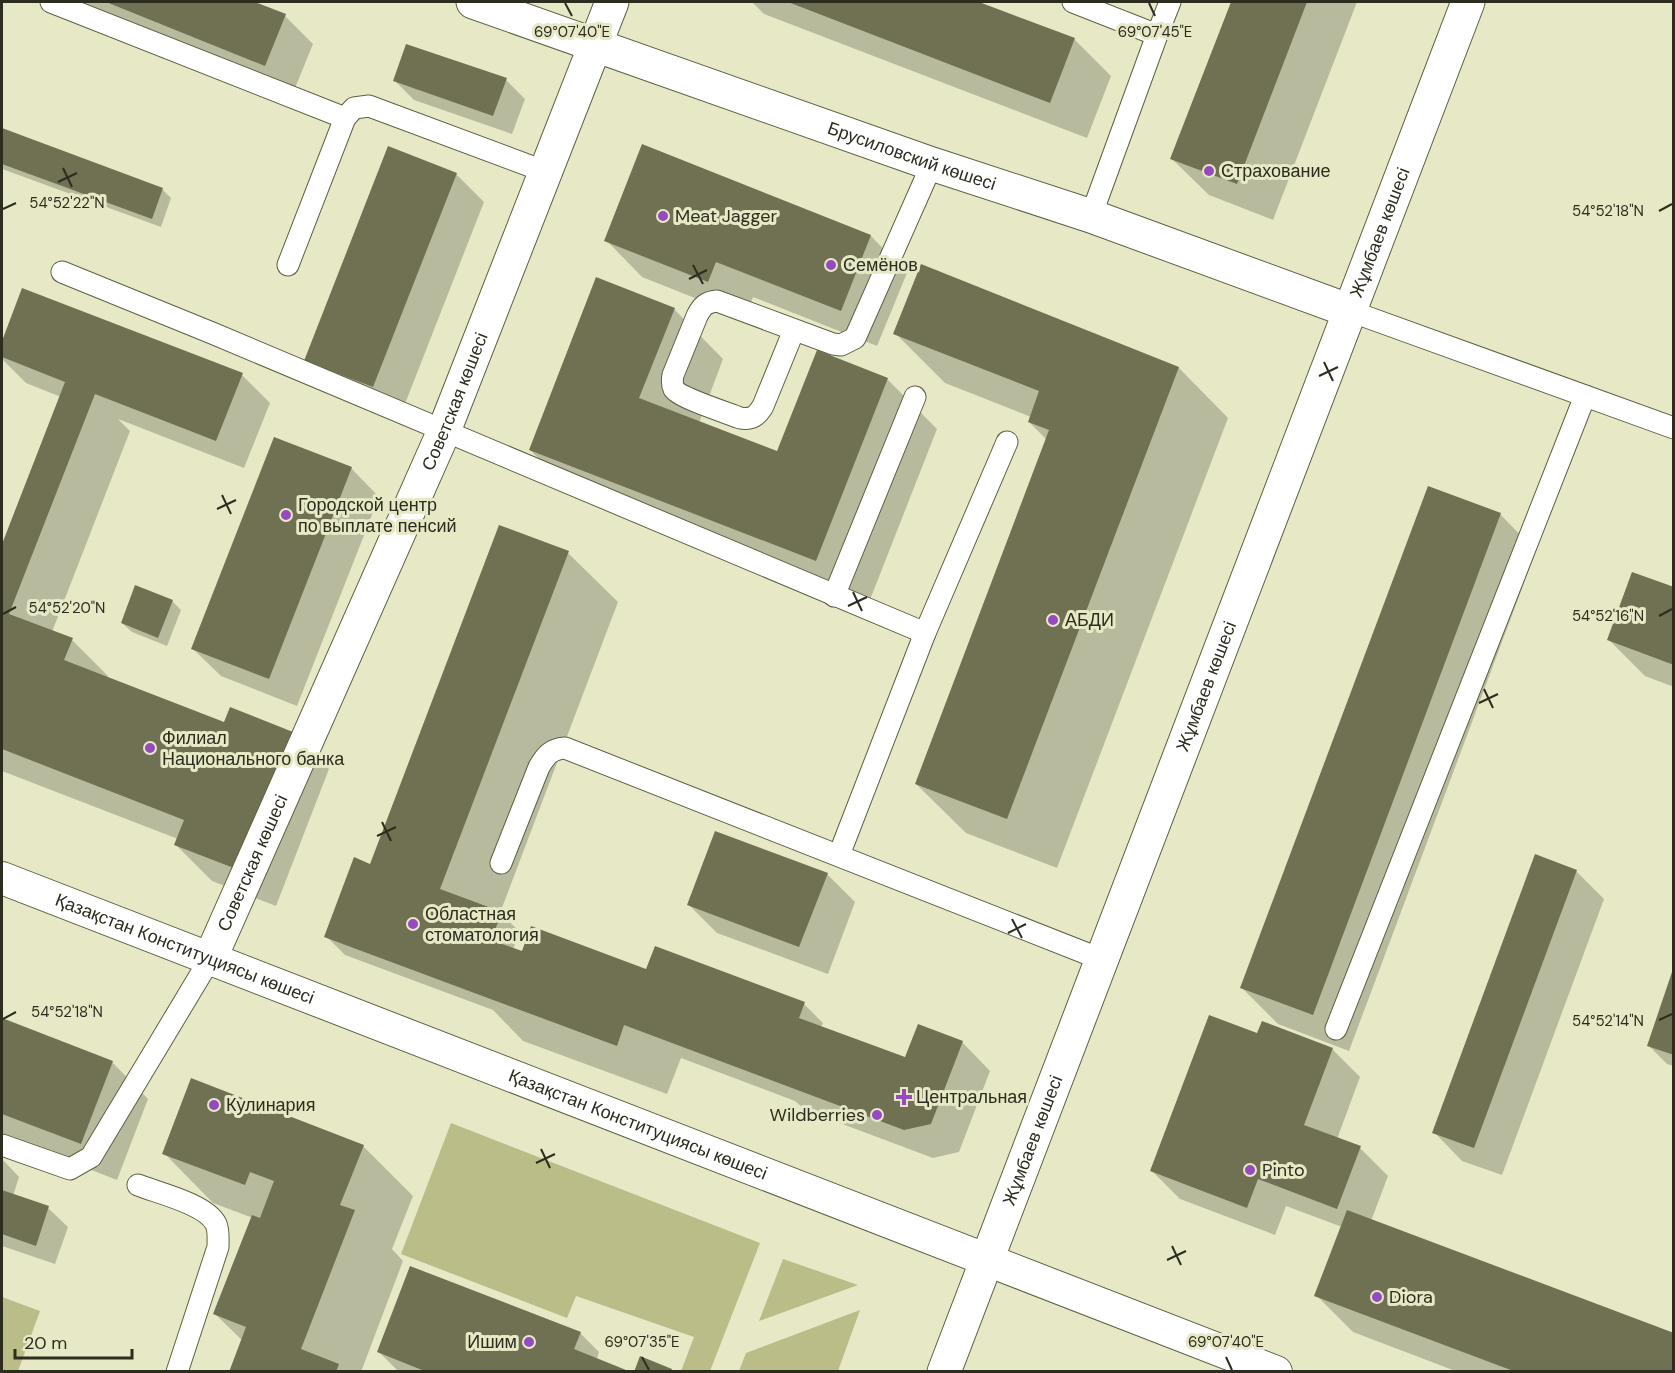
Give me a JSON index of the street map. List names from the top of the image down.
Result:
{
  "streets": {
    "street": [
      "Брусиловский көшесі",
      "Жұмбаев көшесі",
      "Советская көшесі",
      "Қазақстан Конституциясы көшесі"
    ]
  },
  "crossings": [
    ["Брусиловский көшесі", "Жұмбаев көшесі"],
    ["Брусиловский көшесі", "Советская көшесі"],
    ["Жұмбаев көшесі", "Қазақстан Конституциясы көшесі"],
    ["Советская көшесі", "Қазақстан Конституциясы көшесі"]
  ],
  "places": {
    "other": [
      "Страхование",
      "Meat Jagger",
      "Семёнов",
      "Городской центр по выплате пенсий",
      "АБДИ",
      "Филиал Национального банка",
      "Областная стоматология",
      "Кулинария",
      "Wildberries",
      "Pinto",
      "Diora",
      "Ишим"
    ],
    "health": ["Центральная"]
  },
  "scale_bar": "20 m",
  "coordinates": [
    "69°07'40\"E",
    "69°07'45\"E",
    "54°52'22\"N",
    "54°52'18\"N",
    "54°52'20\"N",
    "54°52'16\"N",
    "54°52'14\"N",
    "69°07'35\"E"
  ]
}
